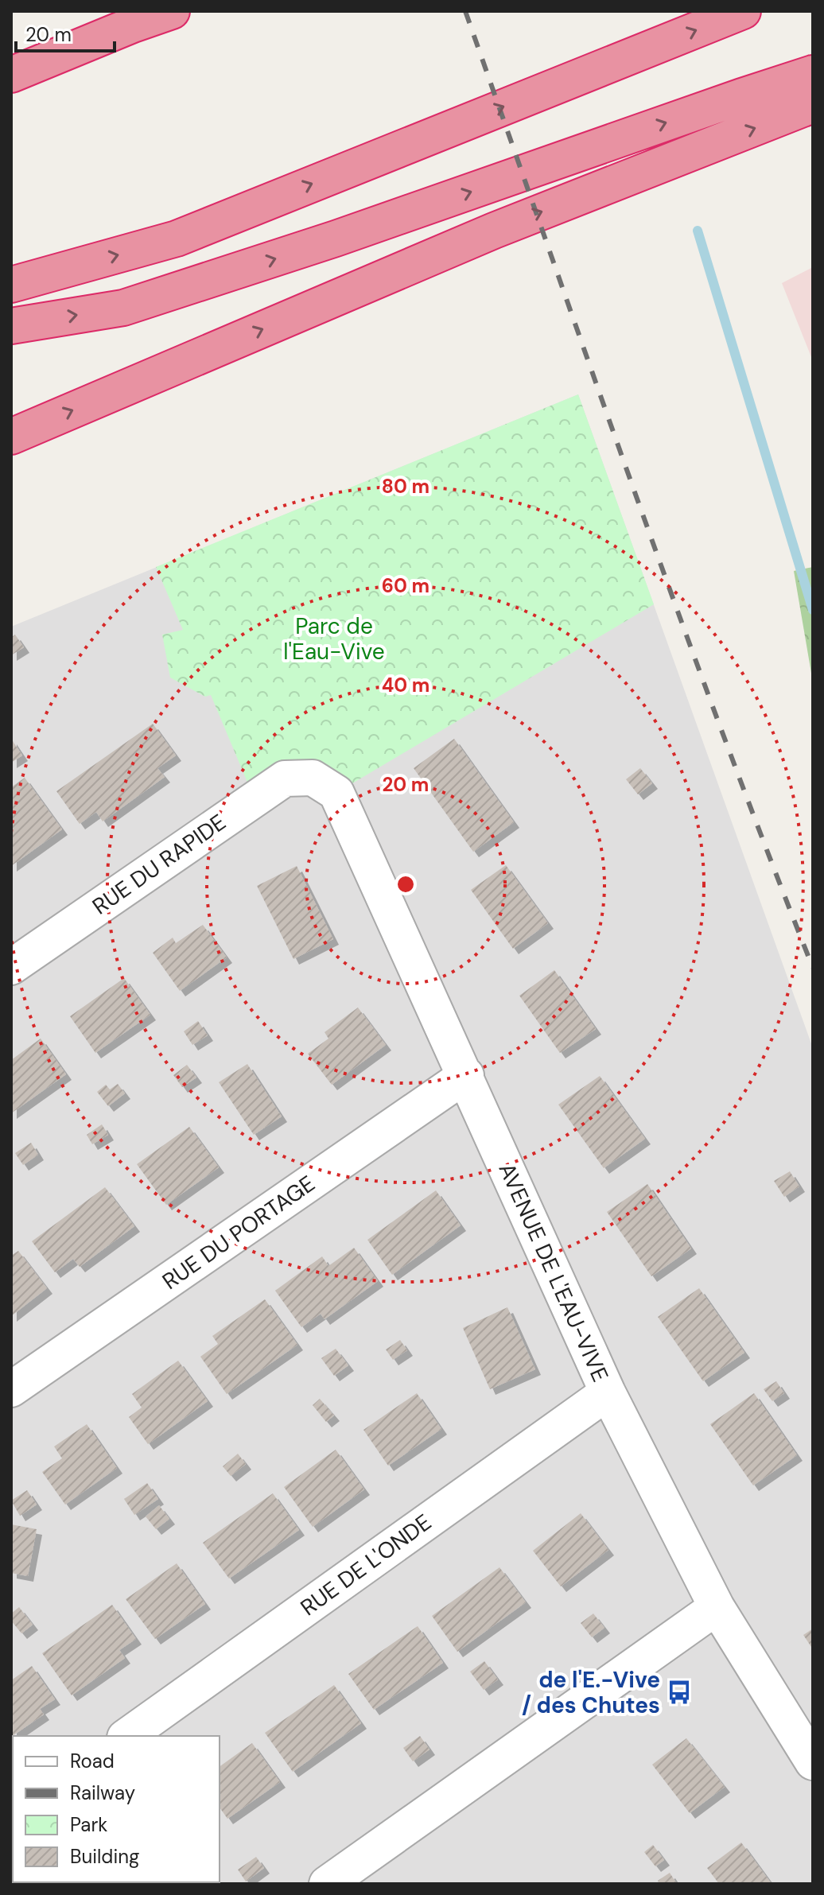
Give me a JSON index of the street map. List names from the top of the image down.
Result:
{
  "streets": {
    "street": [
      "RUE DU RAPIDE",
      "RUE DU PORTAGE",
      "AVENUE DE L'EAU-VIVE",
      "RUE DE L'ONDE"
    ]
  },
  "crossings": [
    ["RUE DU RAPIDE", "AVENUE DE L'EAU-VIVE"],
    ["RUE DU PORTAGE", "AVENUE DE L'EAU-VIVE"],
    ["AVENUE DE L'EAU-VIVE", "RUE DE L'ONDE"]
  ],
  "parks": ["Parc de l'Eau-Vive"],
  "places": {
    "bus stop": ["de l'E.-Vive / des Chutes"]
  },
  "legend": [
    "Road",
    "Railway",
    "Park",
    "Building"
  ],
  "scale_bar": "20 m",
  "rings": [
    "80 m",
    "60 m",
    "40 m",
    "20 m"
  ]
}
